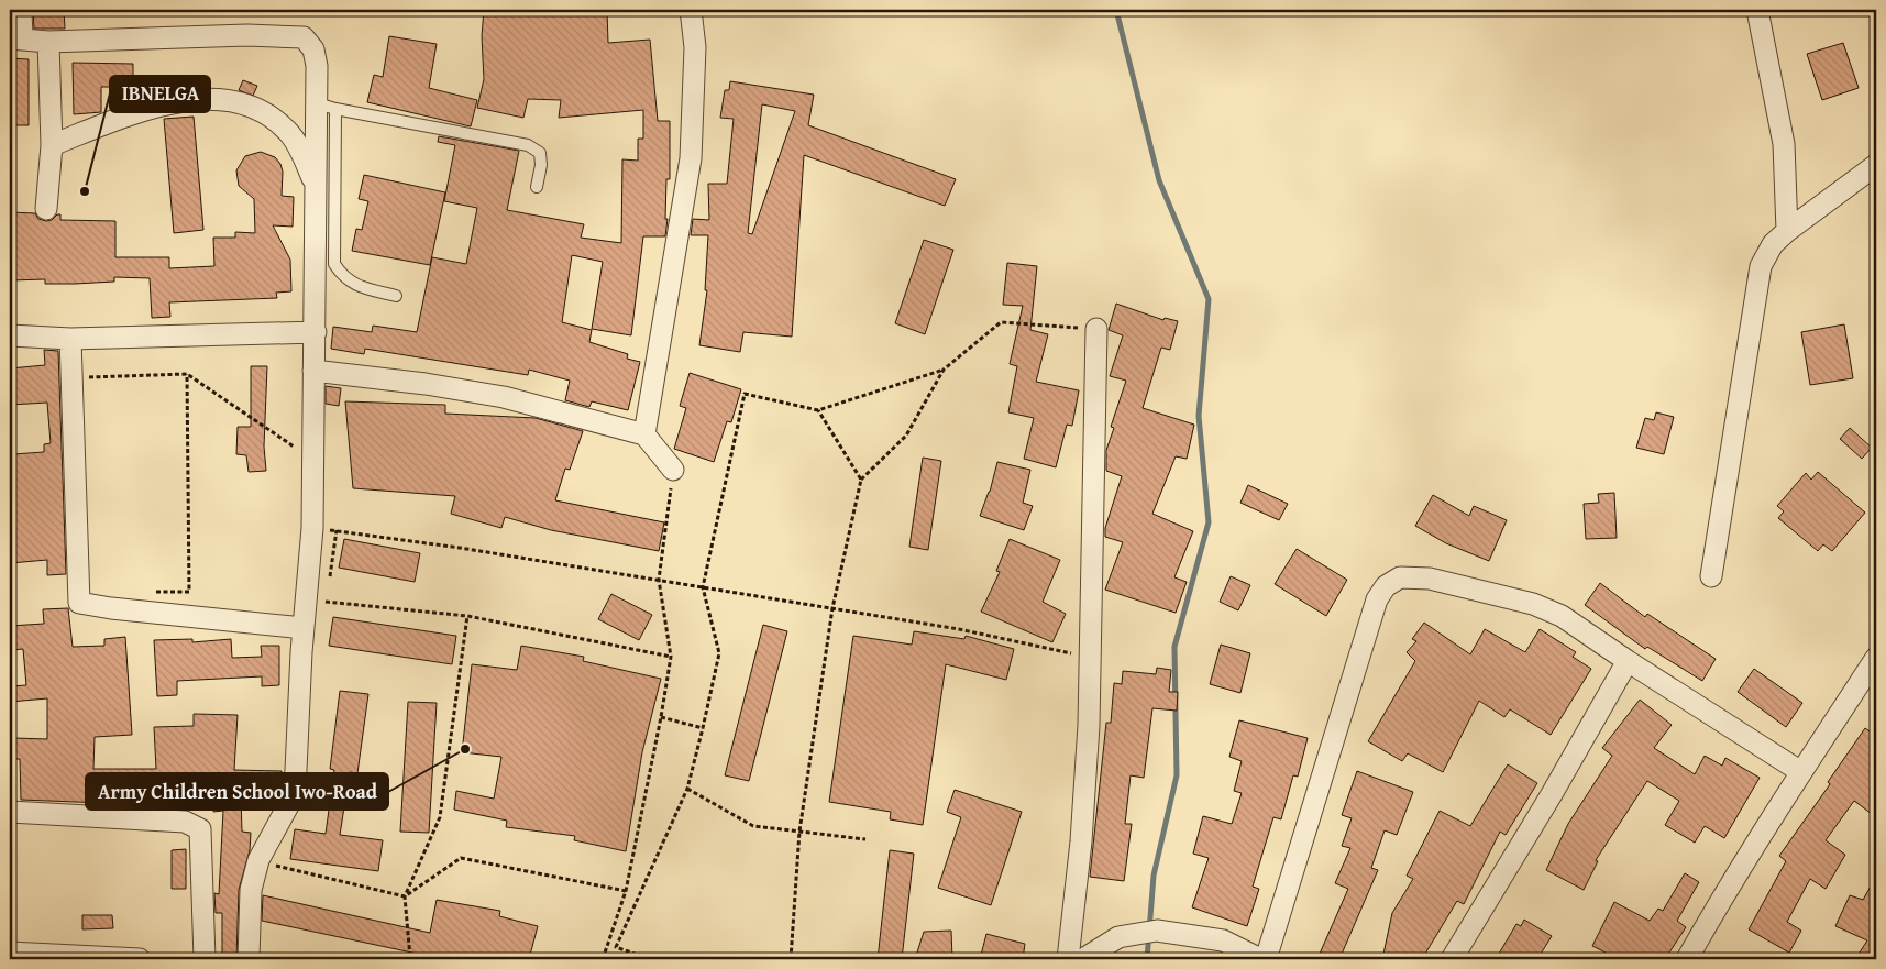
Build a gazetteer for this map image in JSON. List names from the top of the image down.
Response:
{
  "places": ["IBNELGA", "Army Children School Iwo-Road"]
}
